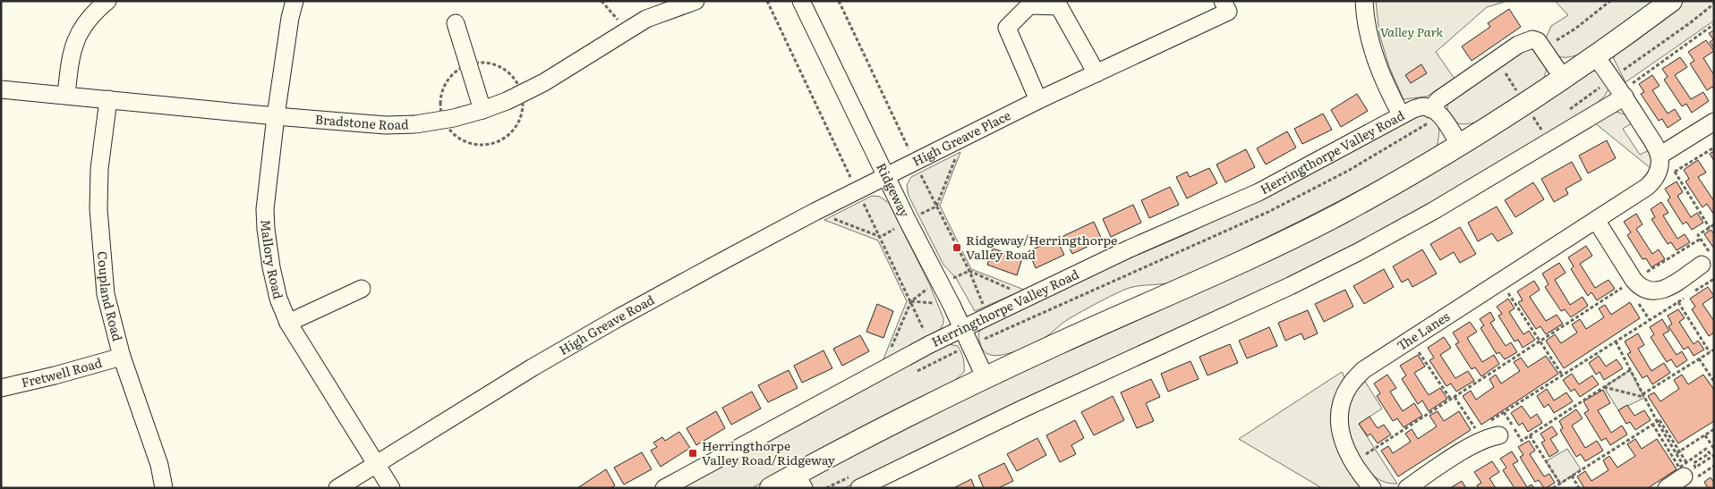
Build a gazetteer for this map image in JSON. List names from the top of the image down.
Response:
{
  "streets": {
    "street": [
      "Bradstone Road",
      "High Greave Place",
      "Herringthorpe Valley Road",
      "Ridgeway",
      "Mallory Road",
      "Coupland Road",
      "High Greave Road",
      "The Lanes",
      "Fretwell Road"
    ]
  },
  "crossings": [
    ["Bradstone Road", "Mallory Road"],
    ["Bradstone Road", "Coupland Road"],
    ["High Greave Place", "Ridgeway"],
    ["High Greave Place", "High Greave Road"],
    ["Herringthorpe Valley Road", "Ridgeway"],
    ["Ridgeway", "High Greave Road"],
    ["Mallory Road", "High Greave Road"],
    ["Coupland Road", "Fretwell Road"]
  ],
  "parks": ["Valley Park"],
  "places": {
    "transit": ["Ridgeway/Herringthorpe Valley Road", "Herringthorpe Valley Road/Ridgeway"]
  }
}
